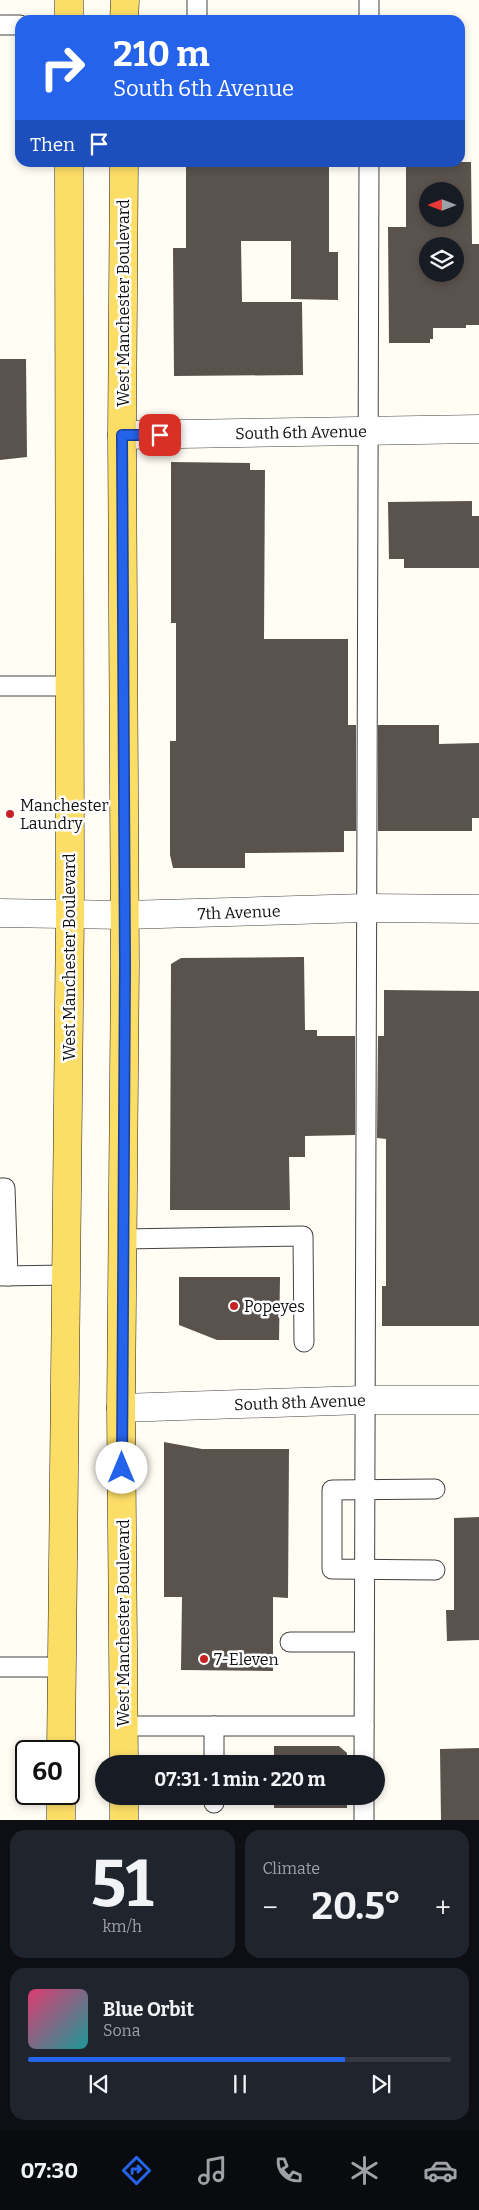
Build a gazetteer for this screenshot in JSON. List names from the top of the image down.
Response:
{
  "streets": {
    "main road": ["West Manchester Boulevard"],
    "street": ["South 6th Avenue", "7th Avenue", "South 8th Avenue"]
  },
  "crossings": [
    ["West Manchester Boulevard", "South 6th Avenue"],
    ["West Manchester Boulevard", "7th Avenue"],
    ["West Manchester Boulevard", "South 8th Avenue"]
  ],
  "places": ["Manchester Laundry", "Popeyes", "7-Eleven"],
  "north": "left",
  "page": {
    "turn": ["210 m", "South 6th Avenue"],
    "then": "Then",
    "limit": "60",
    "trip": "07:31 · 1 min · 220 m",
    "tile": [
      ["51", "km/h"],
      "Climate"
    ],
    "heat": ["−", "20.5°", "+"],
    "song": ["Blue Orbit", "Sona"],
    "tabs": "07:30"
  }
}
